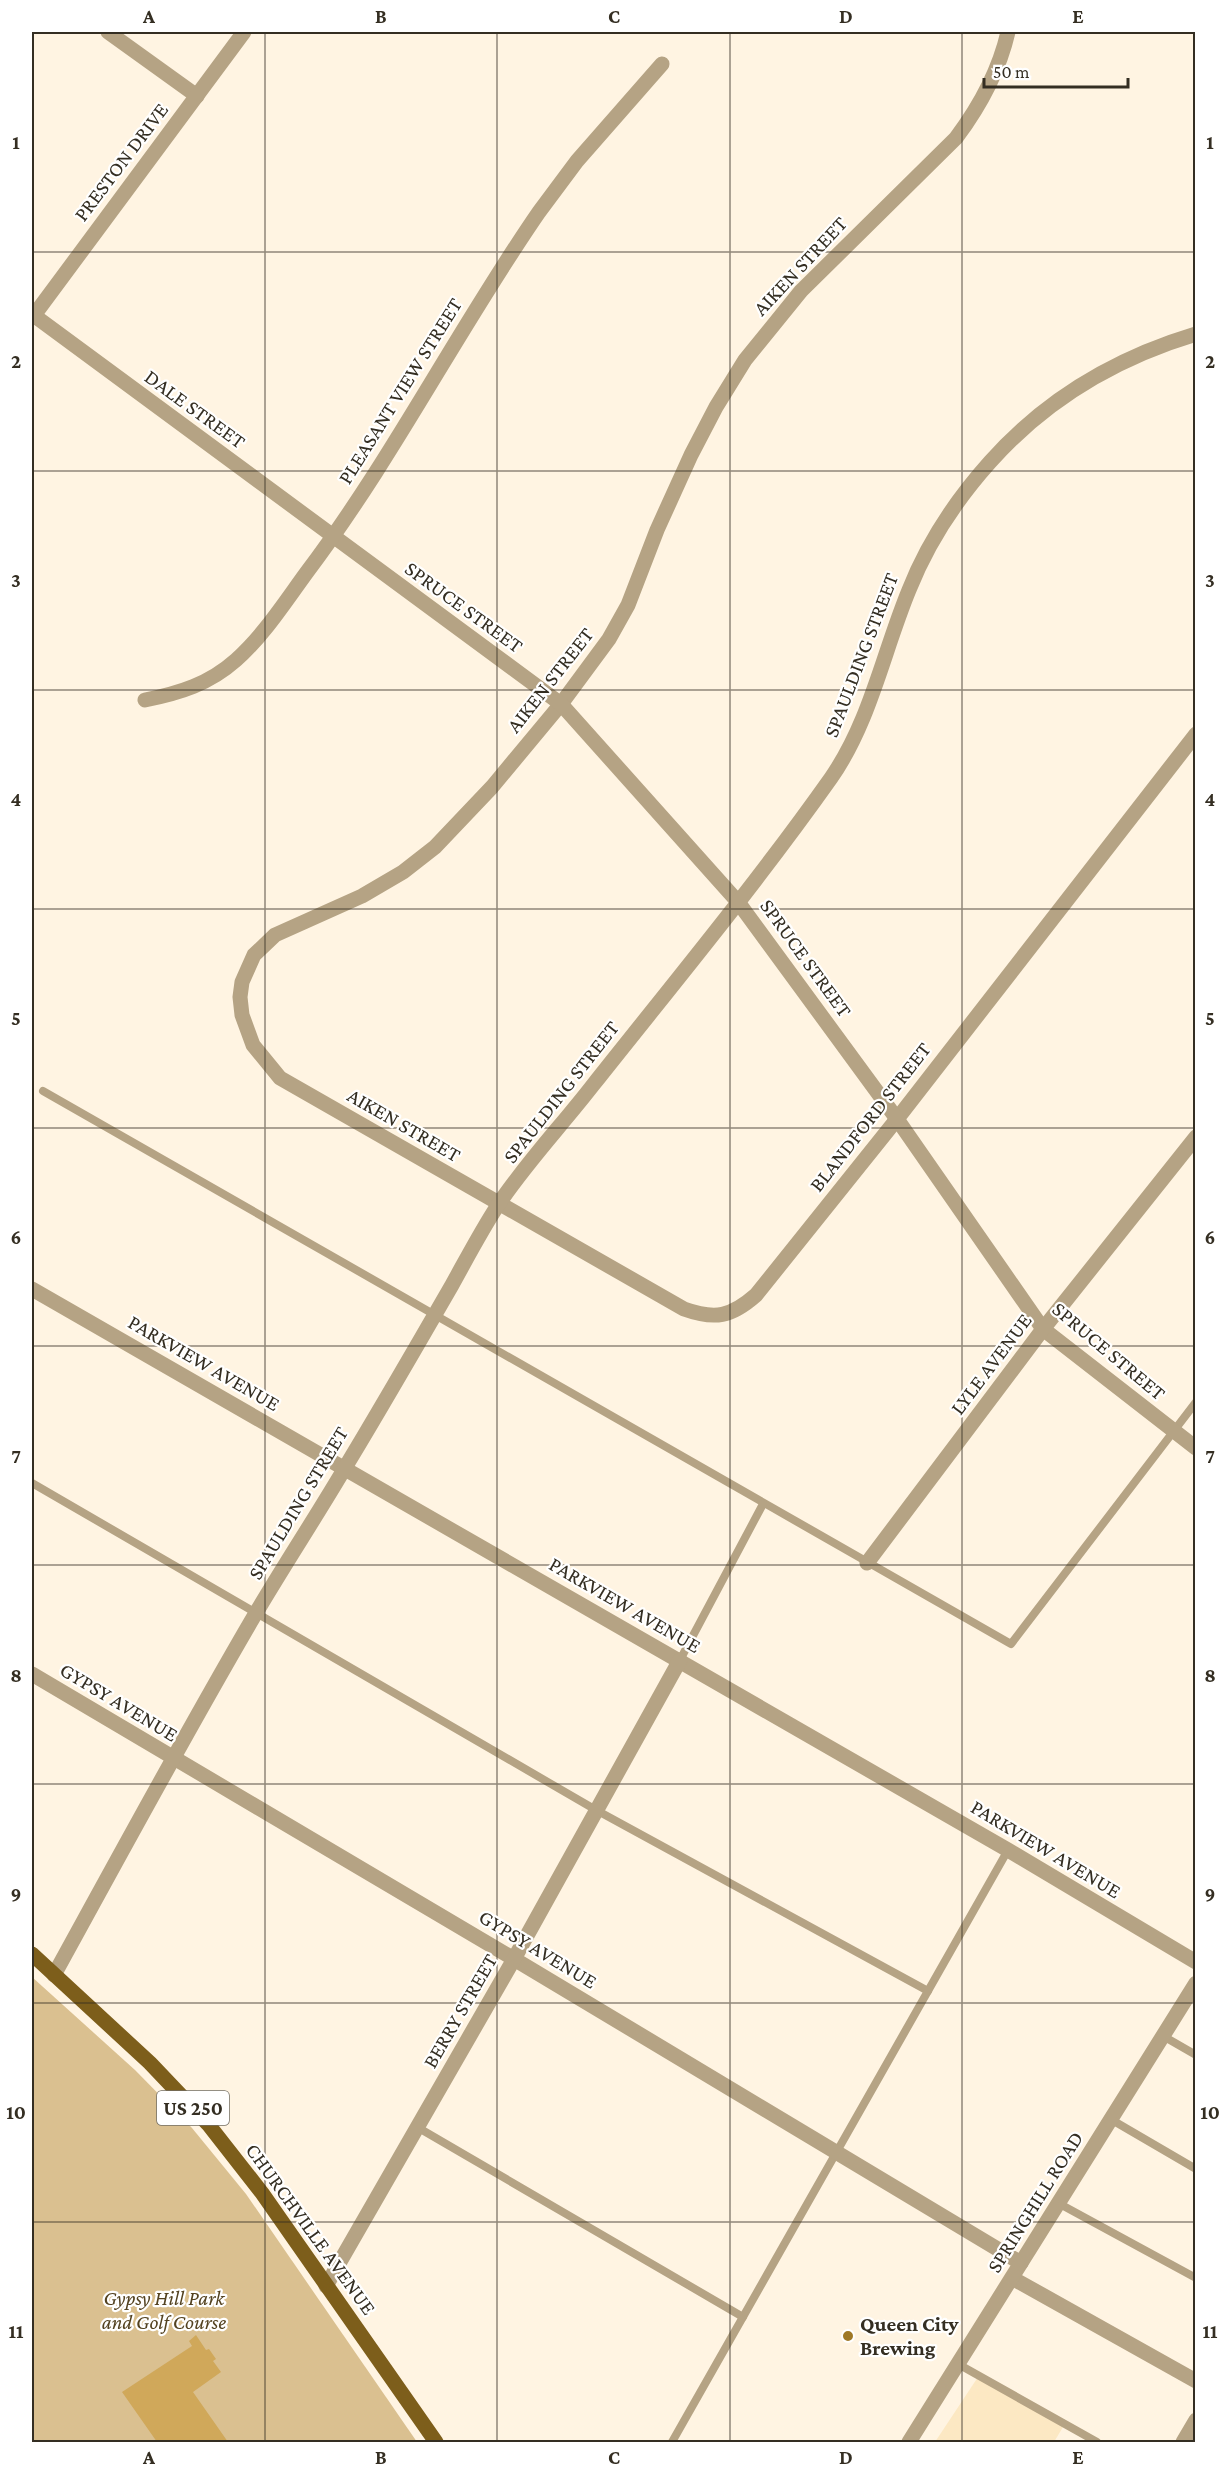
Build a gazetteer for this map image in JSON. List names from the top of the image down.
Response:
{
  "streets": {
    "main road": ["US 250", "CHURCHVILLE AVENUE"],
    "street": [
      "PRESTON DRIVE",
      "AIKEN STREET",
      "PLEASANT VIEW STREET",
      "DALE STREET",
      "SPRUCE STREET",
      "SPAULDING STREET",
      "BLANDFORD STREET",
      "PARKVIEW AVENUE",
      "LYLE AVENUE",
      "GYPSY AVENUE",
      "BERRY STREET",
      "SPRINGHILL ROAD"
    ]
  },
  "crossings": [
    ["PRESTON DRIVE", "DALE STREET"],
    ["AIKEN STREET", "SPRUCE STREET"],
    ["AIKEN STREET", "SPAULDING STREET"],
    ["AIKEN STREET", "BLANDFORD STREET"],
    ["PLEASANT VIEW STREET", "DALE STREET"],
    ["PLEASANT VIEW STREET", "SPRUCE STREET"],
    ["DALE STREET", "SPRUCE STREET"],
    ["SPRUCE STREET", "SPAULDING STREET"],
    ["SPRUCE STREET", "BLANDFORD STREET"],
    ["SPRUCE STREET", "LYLE AVENUE"],
    ["SPAULDING STREET", "BLANDFORD STREET"],
    ["SPAULDING STREET", "PARKVIEW AVENUE"],
    ["SPAULDING STREET", "GYPSY AVENUE"],
    ["SPAULDING STREET", "CHURCHVILLE AVENUE"],
    ["PARKVIEW AVENUE", "BERRY STREET"],
    ["GYPSY AVENUE", "BERRY STREET"],
    ["GYPSY AVENUE", "SPRINGHILL ROAD"],
    ["BERRY STREET", "CHURCHVILLE AVENUE"]
  ],
  "parks": ["Gypsy Hill Park and Golf Course"],
  "places": ["Queen City Brewing"],
  "scale_bar": "50 m",
  "grid": {
    "columns": [
      "A",
      "B",
      "C",
      "D",
      "E"
    ],
    "rows": [
      "1",
      "2",
      "3",
      "4",
      "5",
      "6",
      "7",
      "8",
      "9",
      "10",
      "11"
    ]
  }
}
